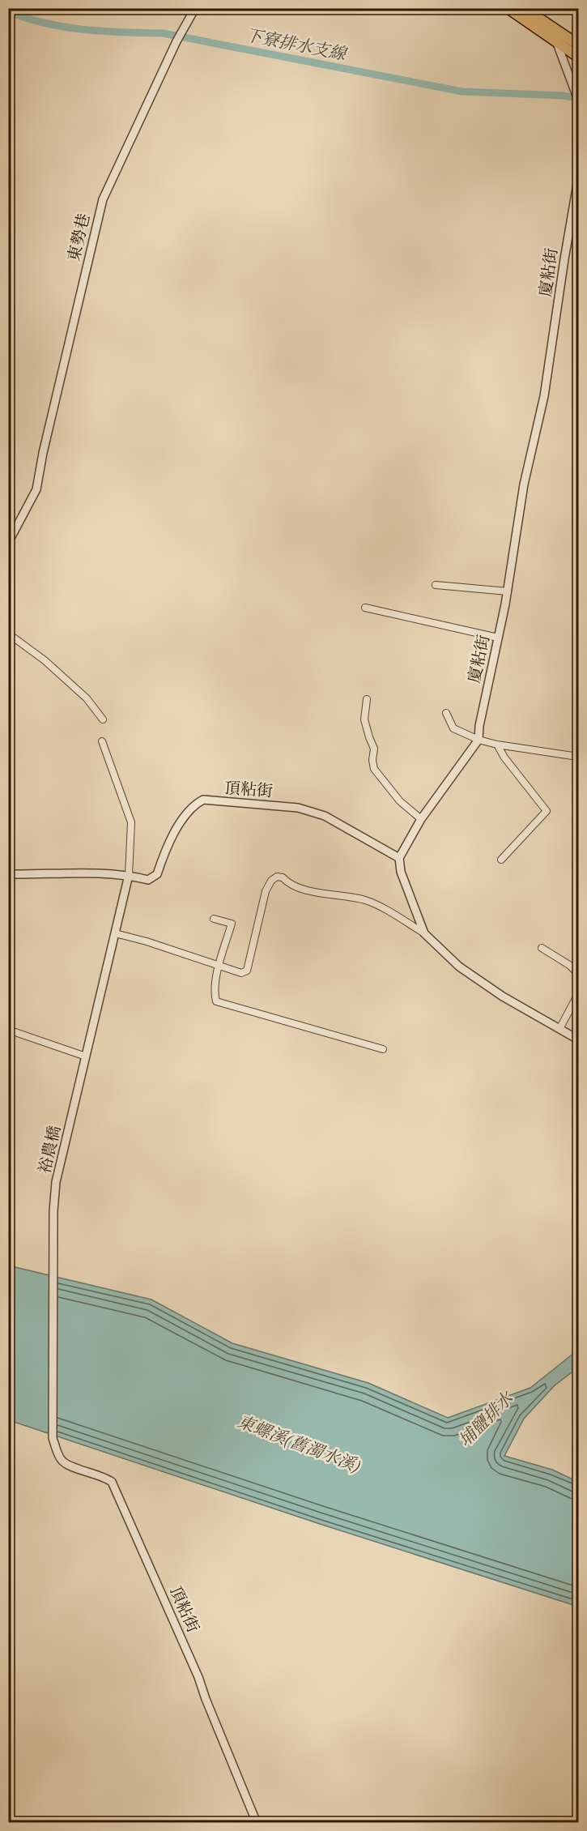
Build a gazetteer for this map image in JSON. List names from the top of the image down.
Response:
{
  "streets": {
    "street": [
      "東勢巷",
      "廈粘街",
      "頂粘街",
      "裕農橋"
    ]
  },
  "crossings": [
    ["廈粘街", "頂粘街"],
    ["頂粘街", "裕農橋"]
  ],
  "water": ["下寮排水支線", "埔鹽排水", "東螺溪(舊濁水溪)"]
}
